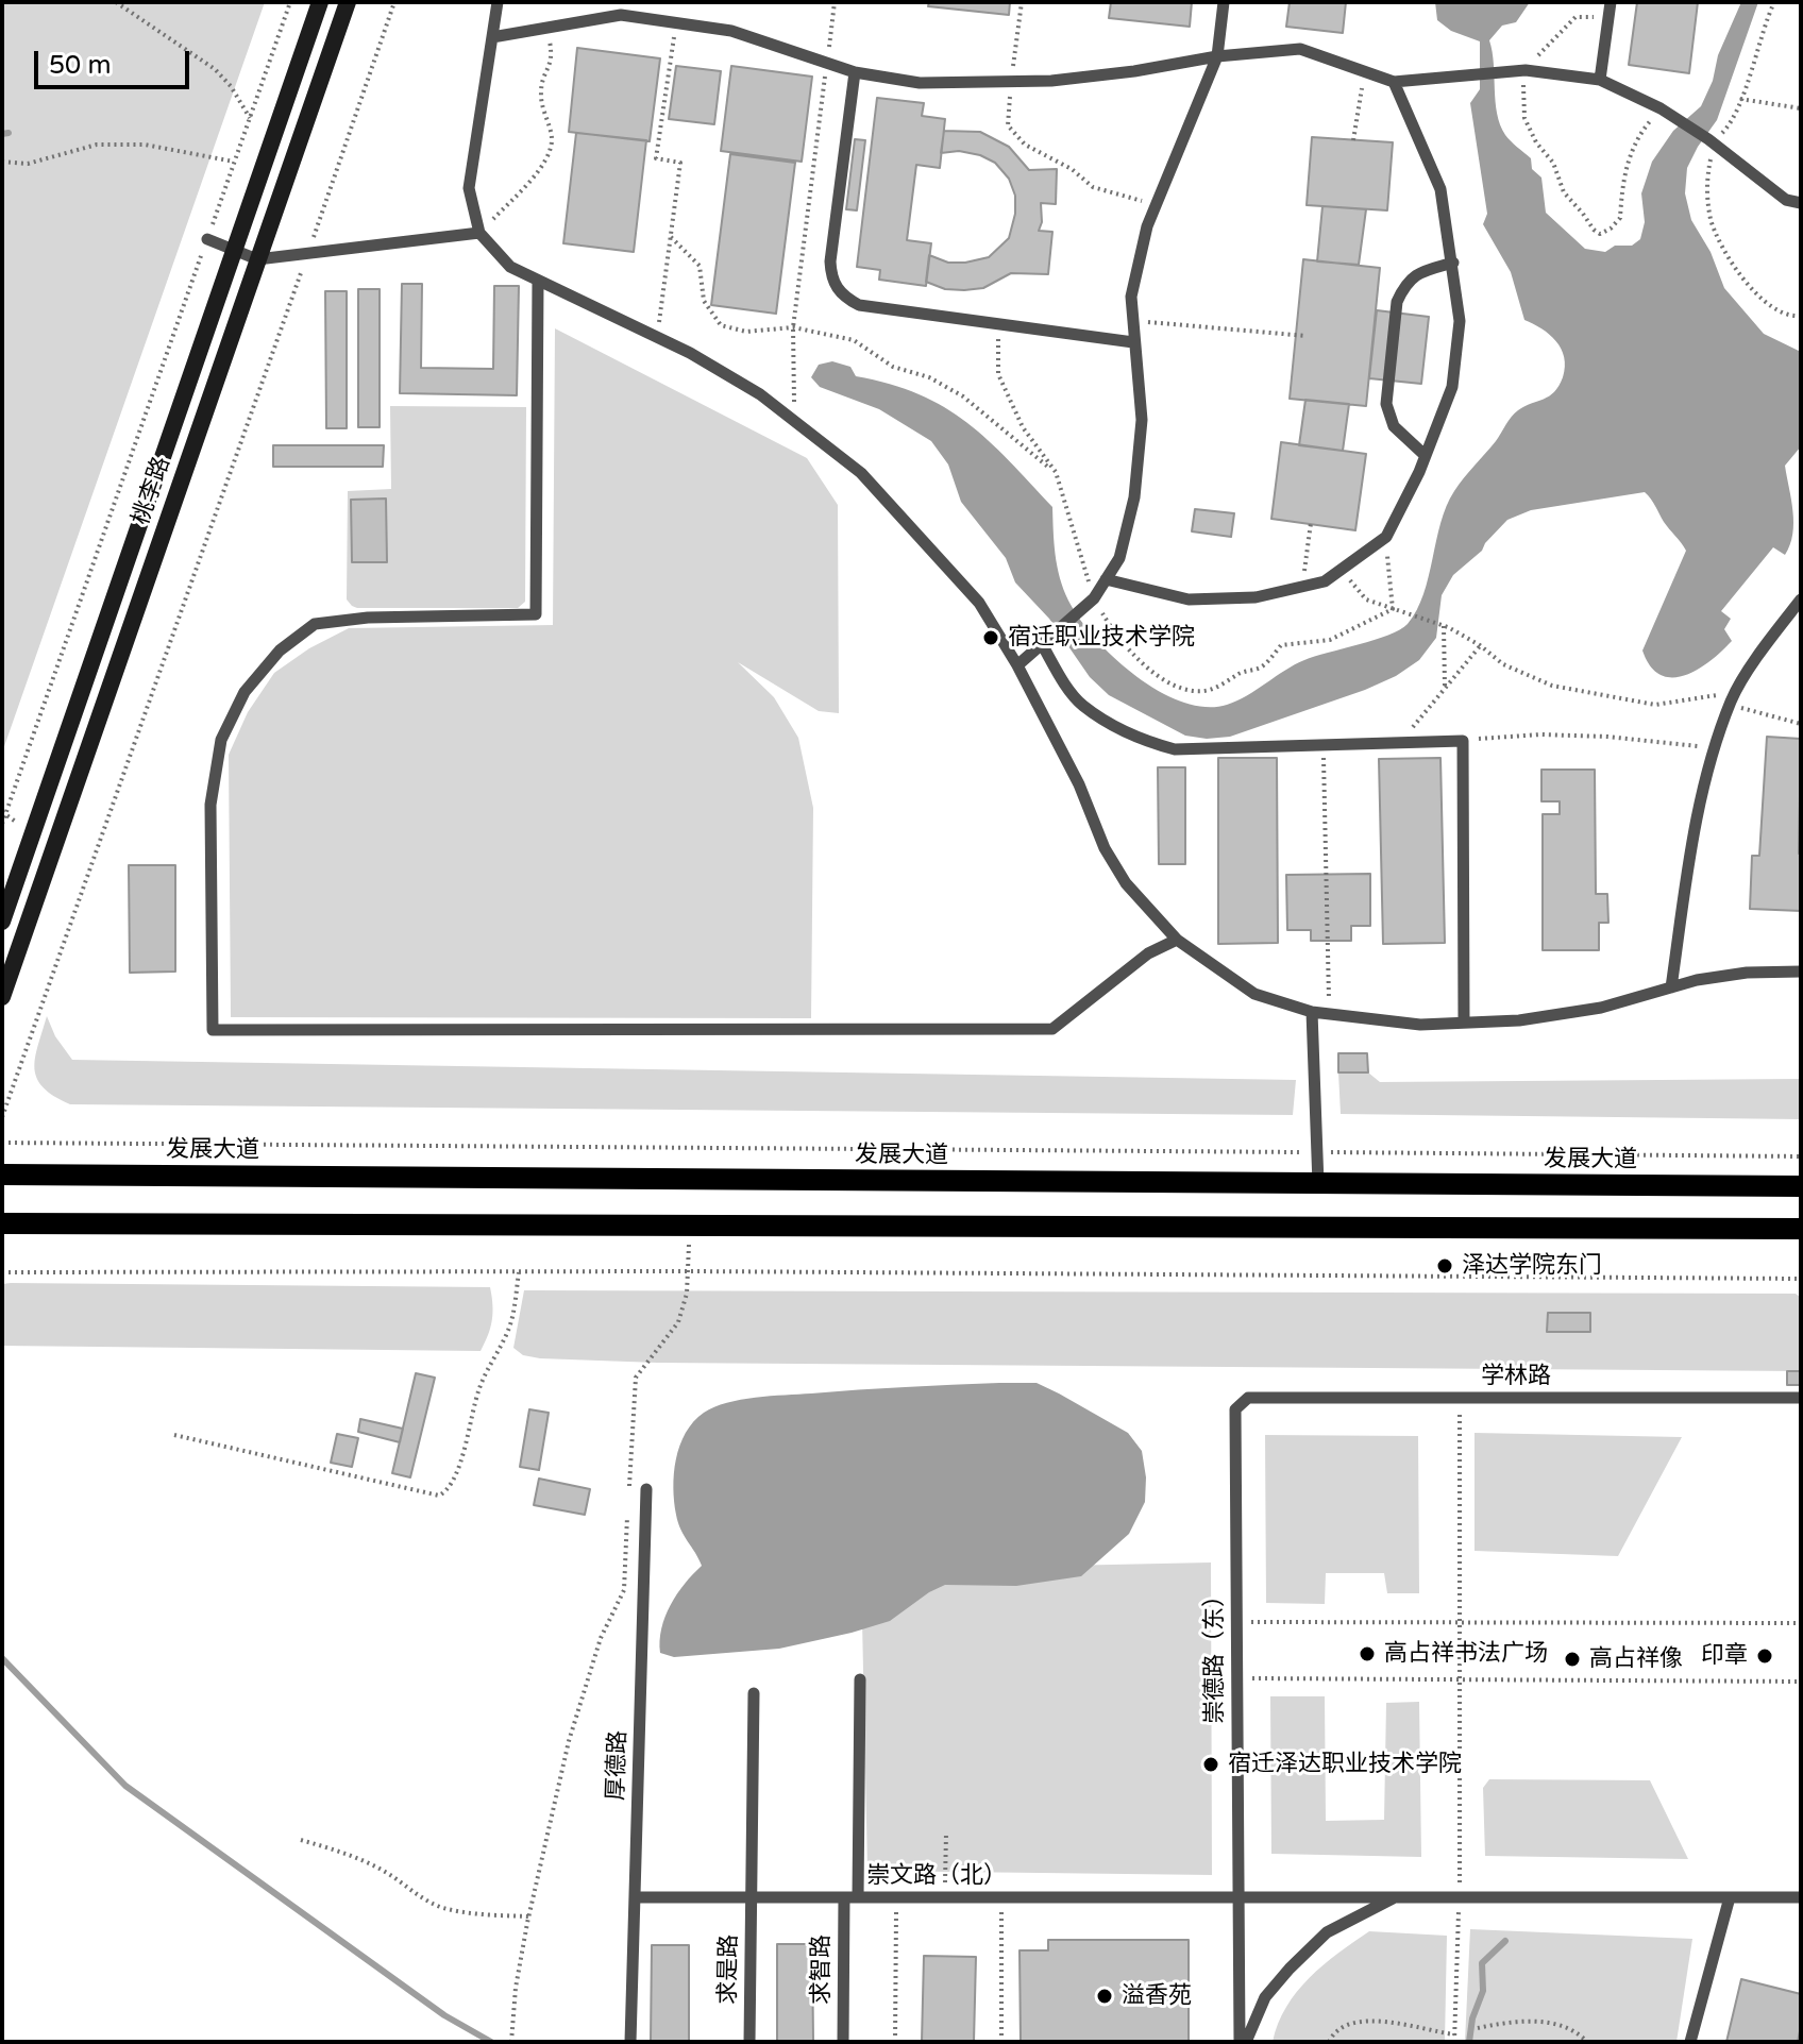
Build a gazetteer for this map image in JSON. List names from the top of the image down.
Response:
{
  "streets": {
    "main road": ["桃李路", "发展大道"],
    "lane": [
      "学林路",
      "崇德路（东）",
      "厚德路",
      "崇文路（北）",
      "求是路",
      "求智路"
    ]
  },
  "crossings": [
    ["学林路", "崇德路（东）"],
    ["崇德路（东）", "崇文路（北）"],
    ["厚德路", "崇文路（北）"],
    ["崇文路（北）", "求是路"],
    ["崇文路（北）", "求智路"]
  ],
  "places": [
    "宿迁职业技术学院",
    "泽达学院东门",
    "高占祥书法广场",
    "印章",
    "高占祥像",
    "宿迁泽达职业技术学院",
    "溢香苑"
  ],
  "scale_bar": "50 m"
}
